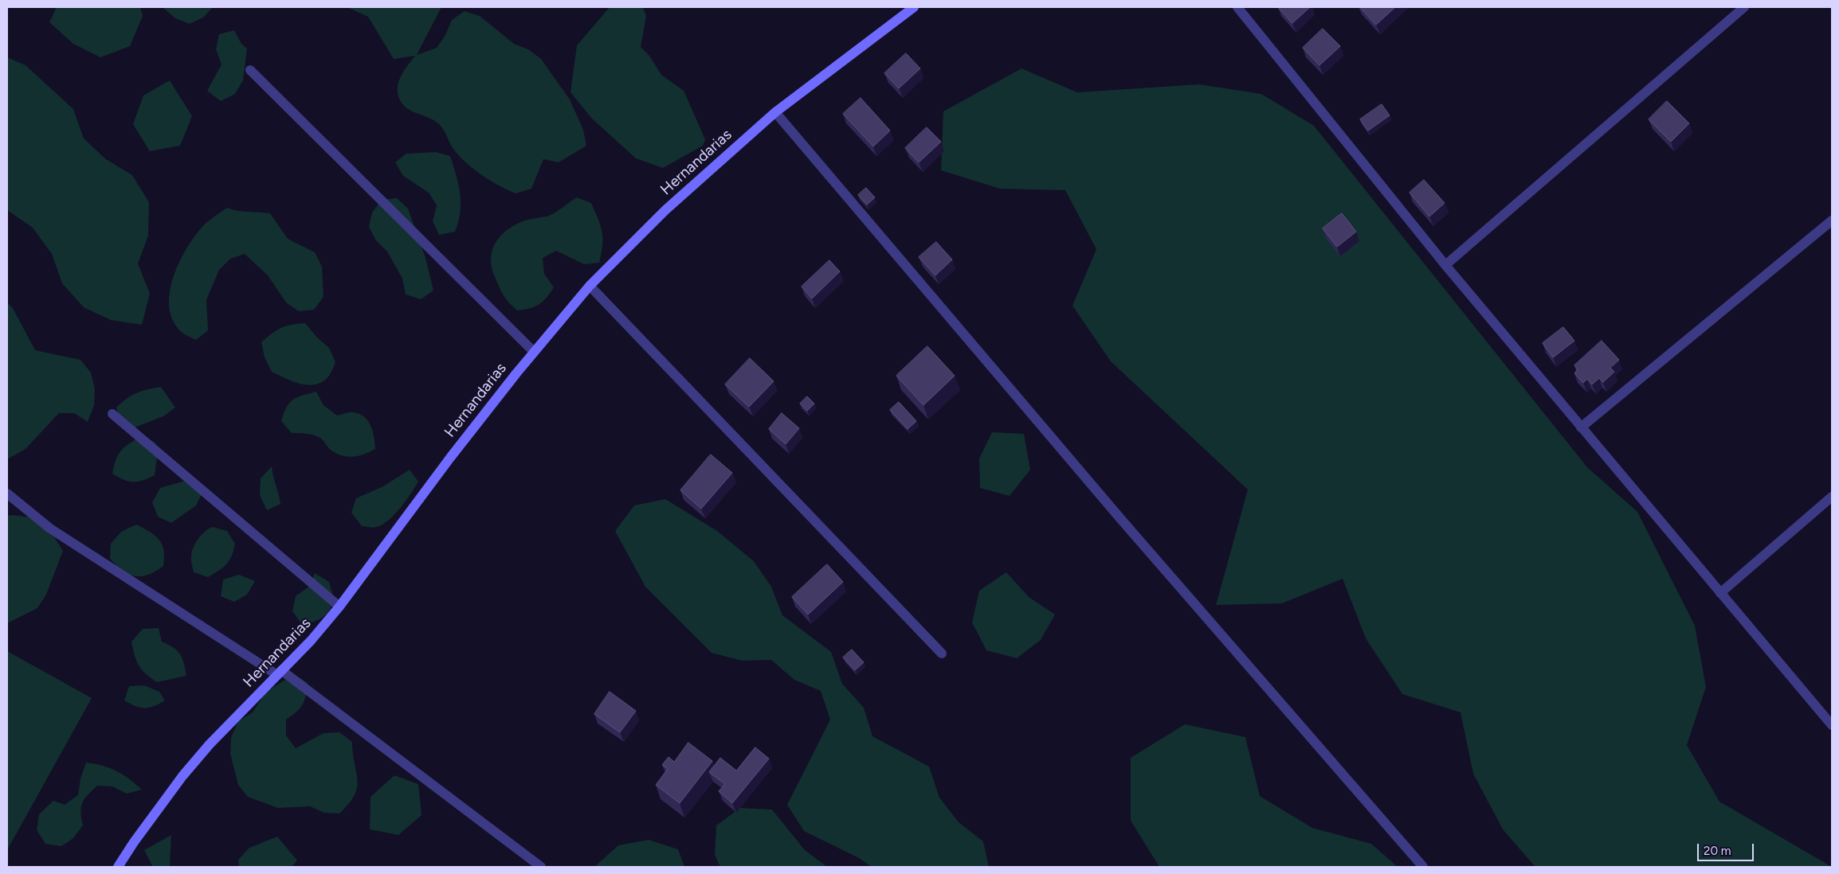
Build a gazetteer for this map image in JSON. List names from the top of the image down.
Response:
{
  "streets": {
    "street": ["Hernandarias"]
  },
  "scale_bar": "20 m"
}
